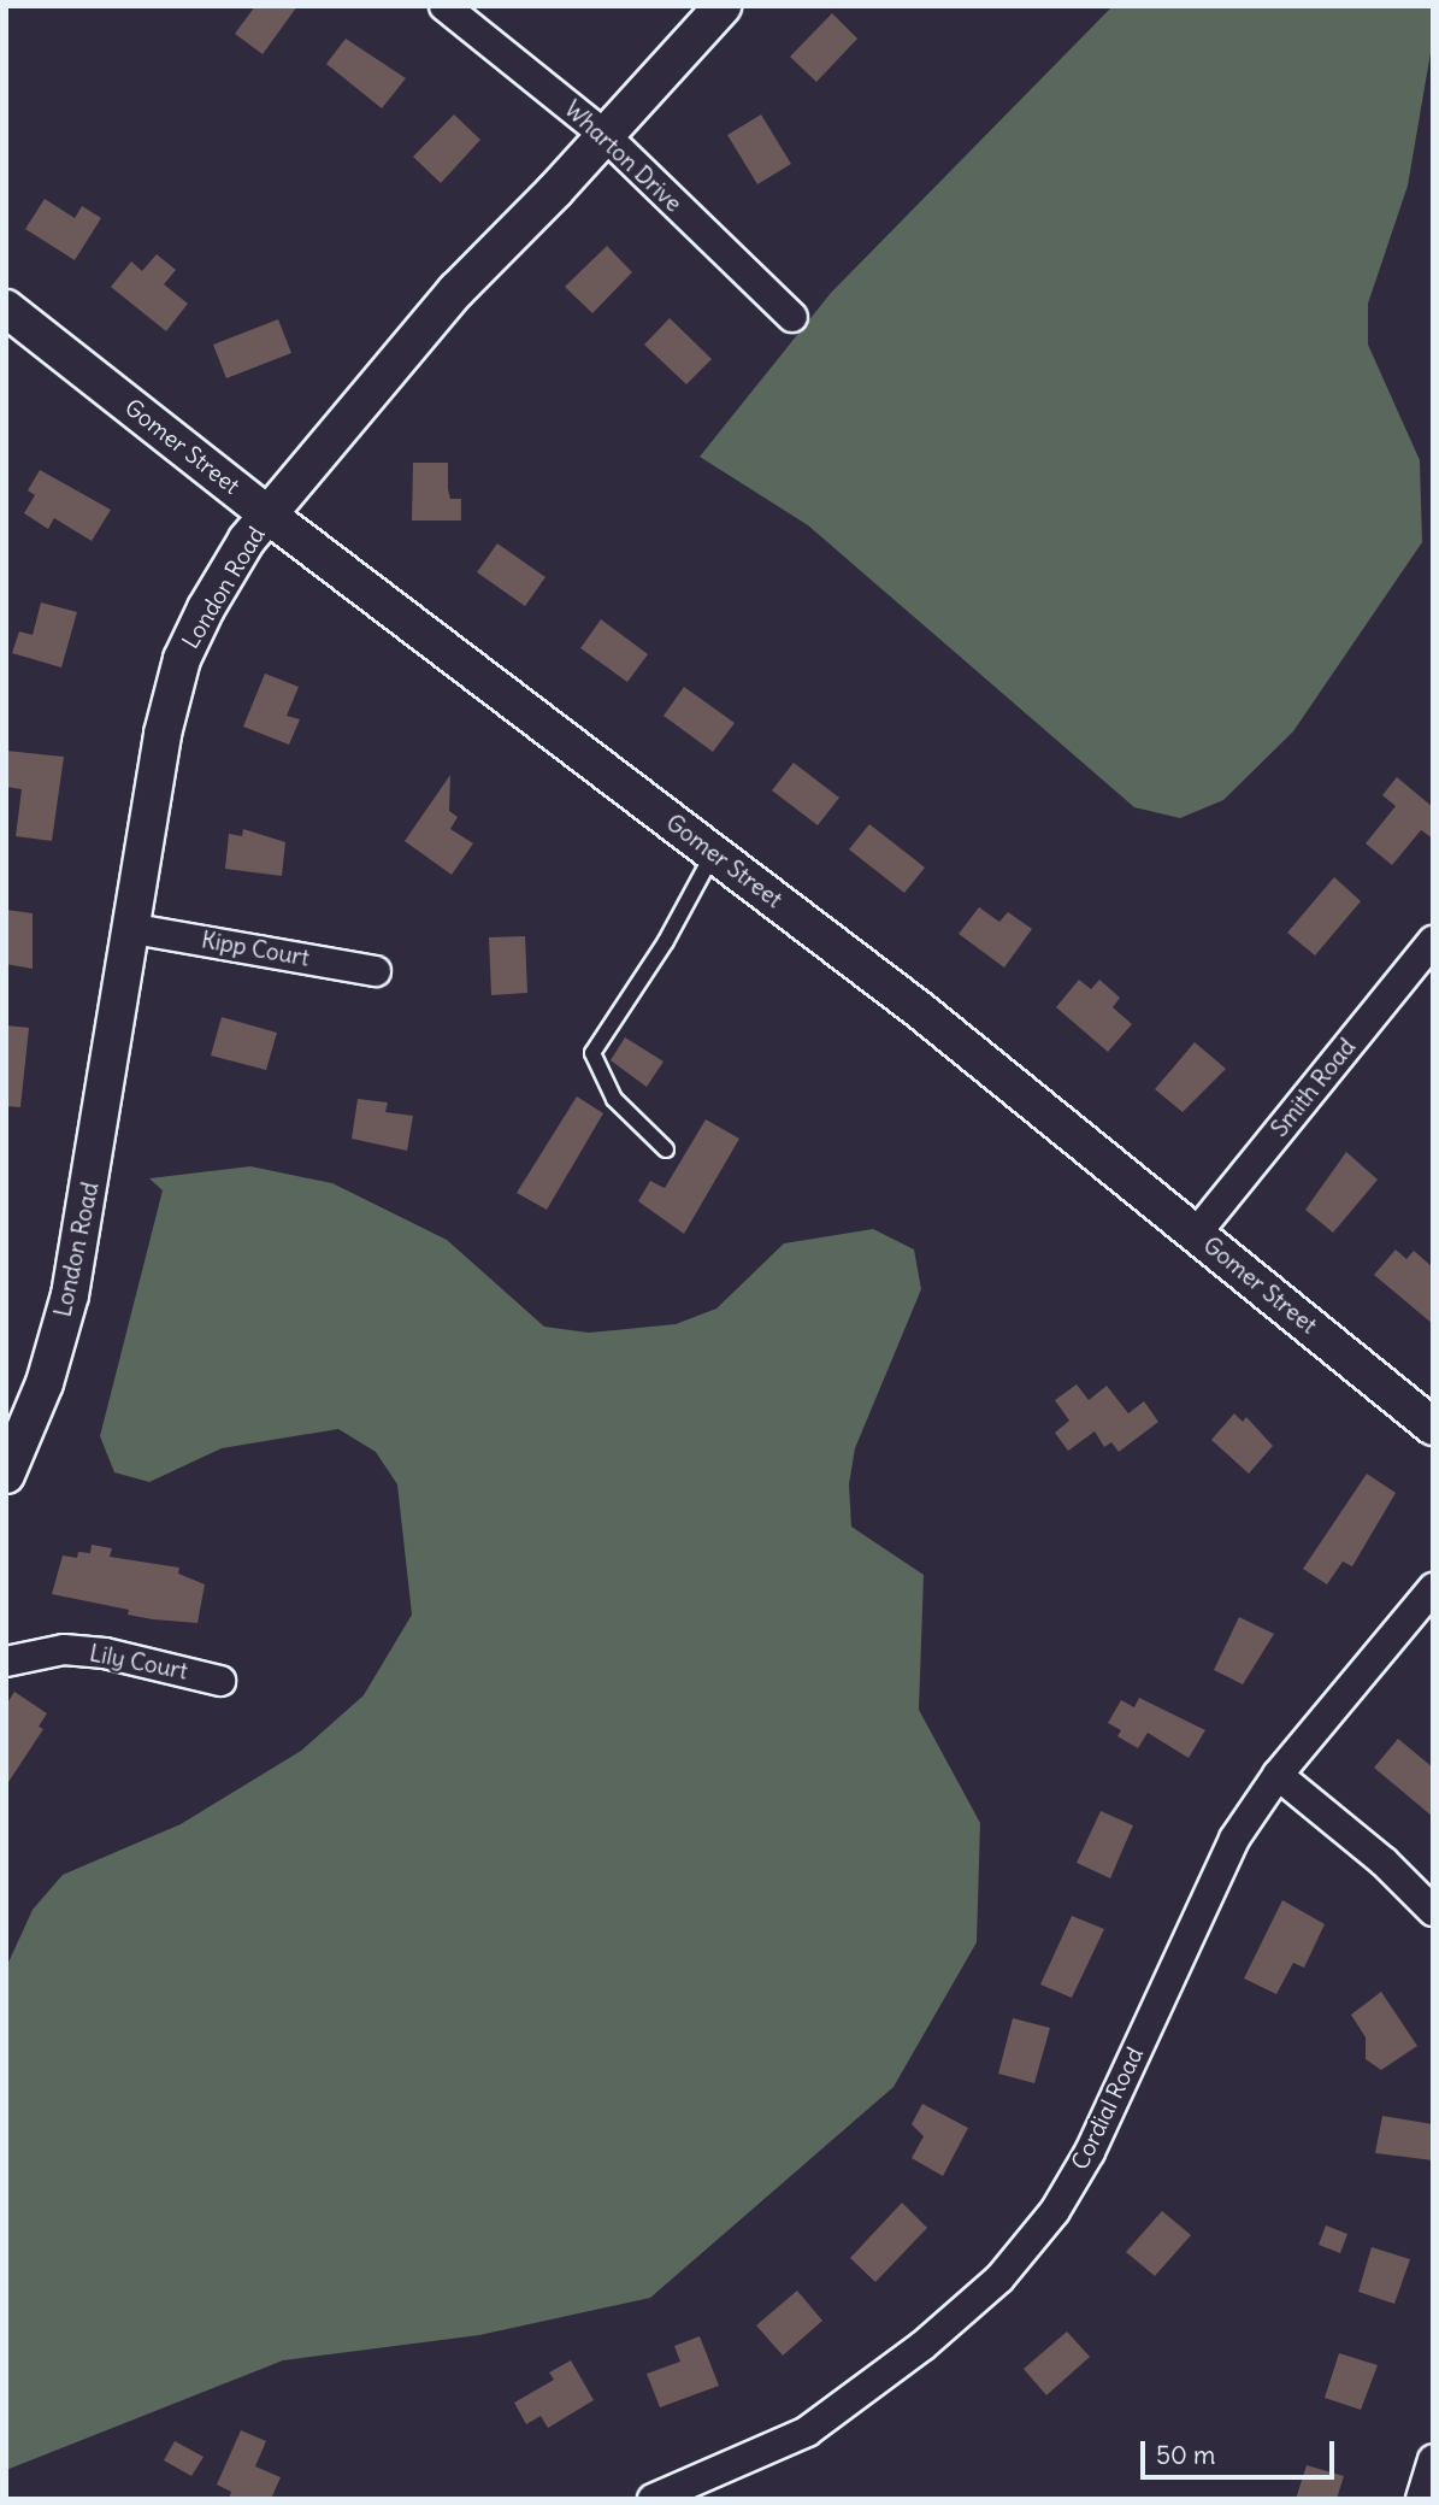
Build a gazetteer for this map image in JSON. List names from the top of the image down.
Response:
{
  "streets": {
    "street": [
      "Wharton Drive",
      "Gomer Street",
      "London Road",
      "Kipp Court",
      "Smith Road",
      "Lily Court",
      "Cordial Road"
    ]
  },
  "crossings": [
    ["Wharton Drive", "London Road"],
    ["Gomer Street", "London Road"],
    ["Gomer Street", "Smith Road"],
    ["London Road", "Kipp Court"]
  ],
  "scale_bar": "50 m"
}
